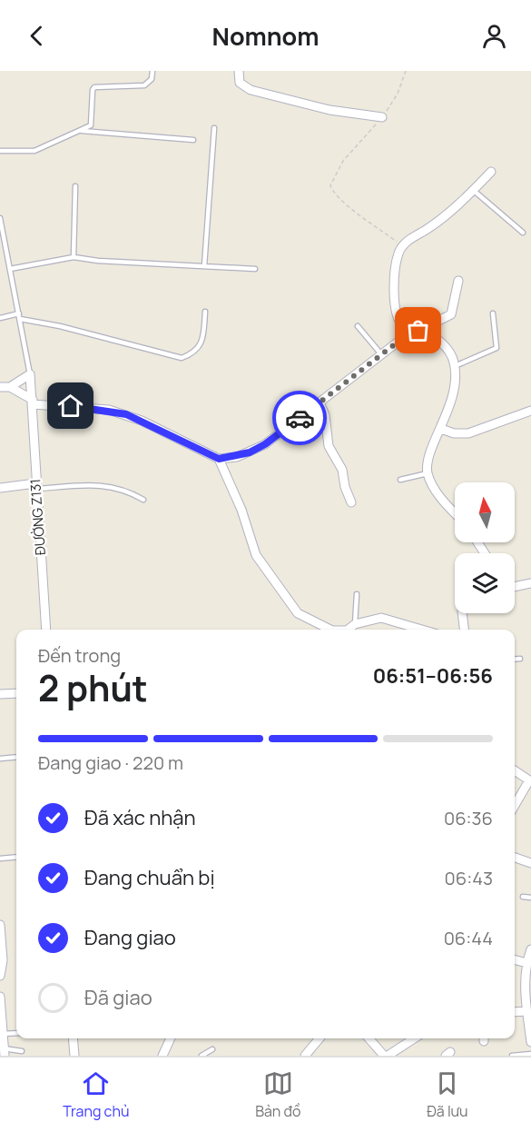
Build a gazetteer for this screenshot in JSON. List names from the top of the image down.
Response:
{
  "streets": {
    "street": ["ĐƯỜNG Z131"]
  },
  "north": "top",
  "page": {
    "header": "Nomnom",
    "heading": ["2 phút", "Đến trong", "06:51–06:56"],
    "bar": "Đang giao · 220 m",
    "list": [
      ["Đã xác nhận", "06:36"],
      ["Đang chuẩn bị", "06:43"],
      ["Đang giao", "06:44"],
      "Đã giao"
    ],
    "tabs": ["Trang chủ", "Bản đồ", "Đã lưu"]
  }
}
